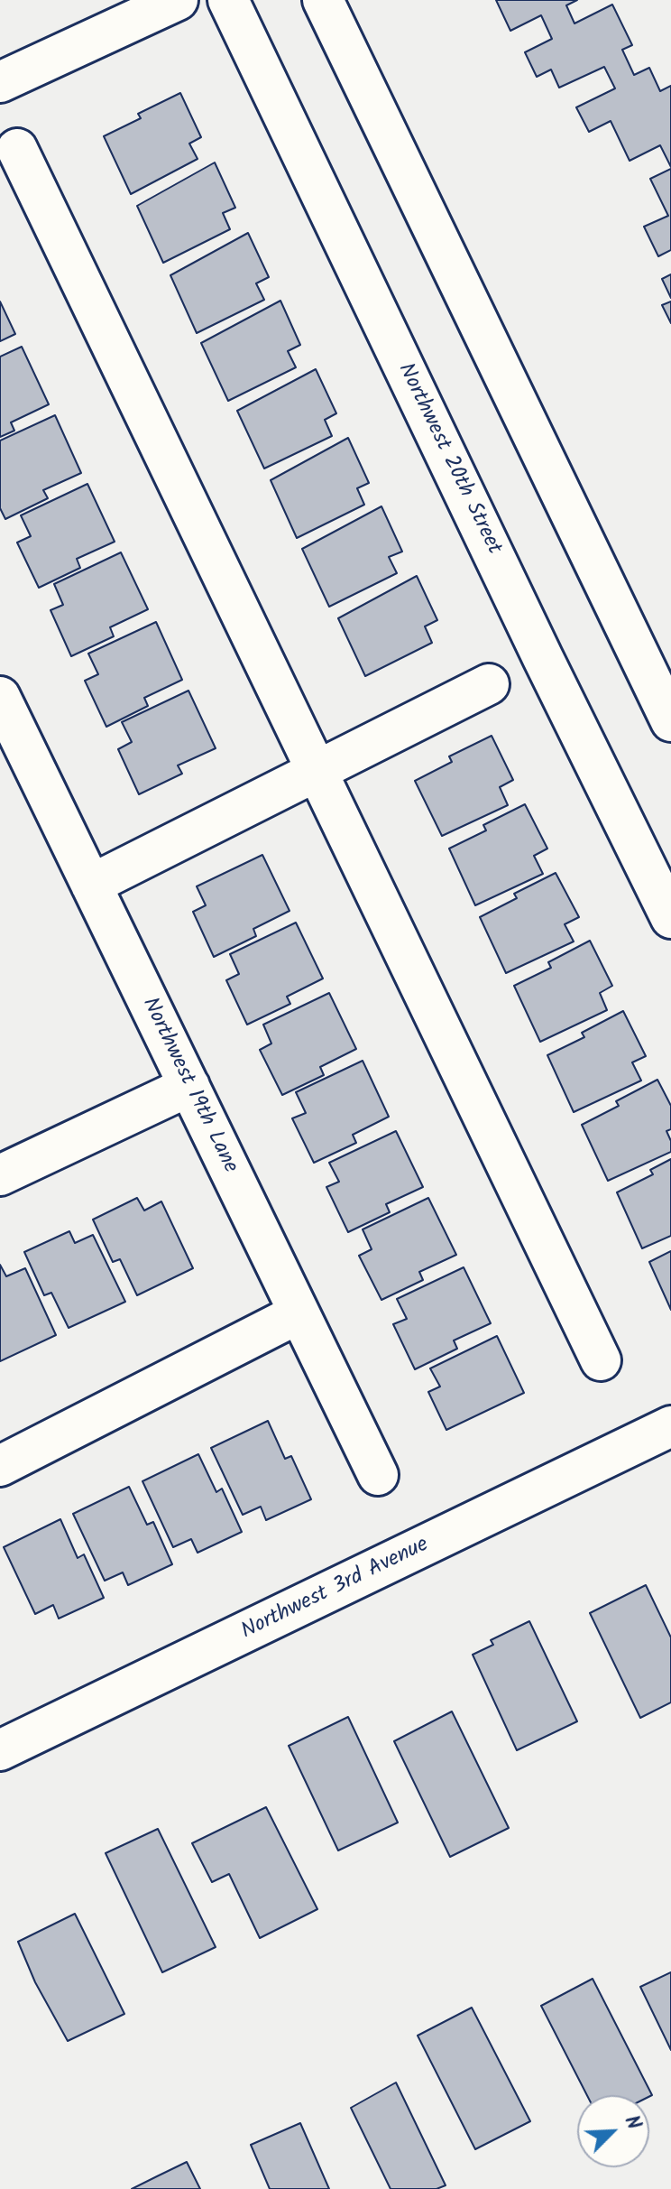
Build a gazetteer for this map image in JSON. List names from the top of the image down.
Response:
{
  "streets": {
    "street": ["Northwest 20th Street", "Northwest 19th Lane", "Northwest 3rd Avenue"]
  },
  "north": "top right"
}
